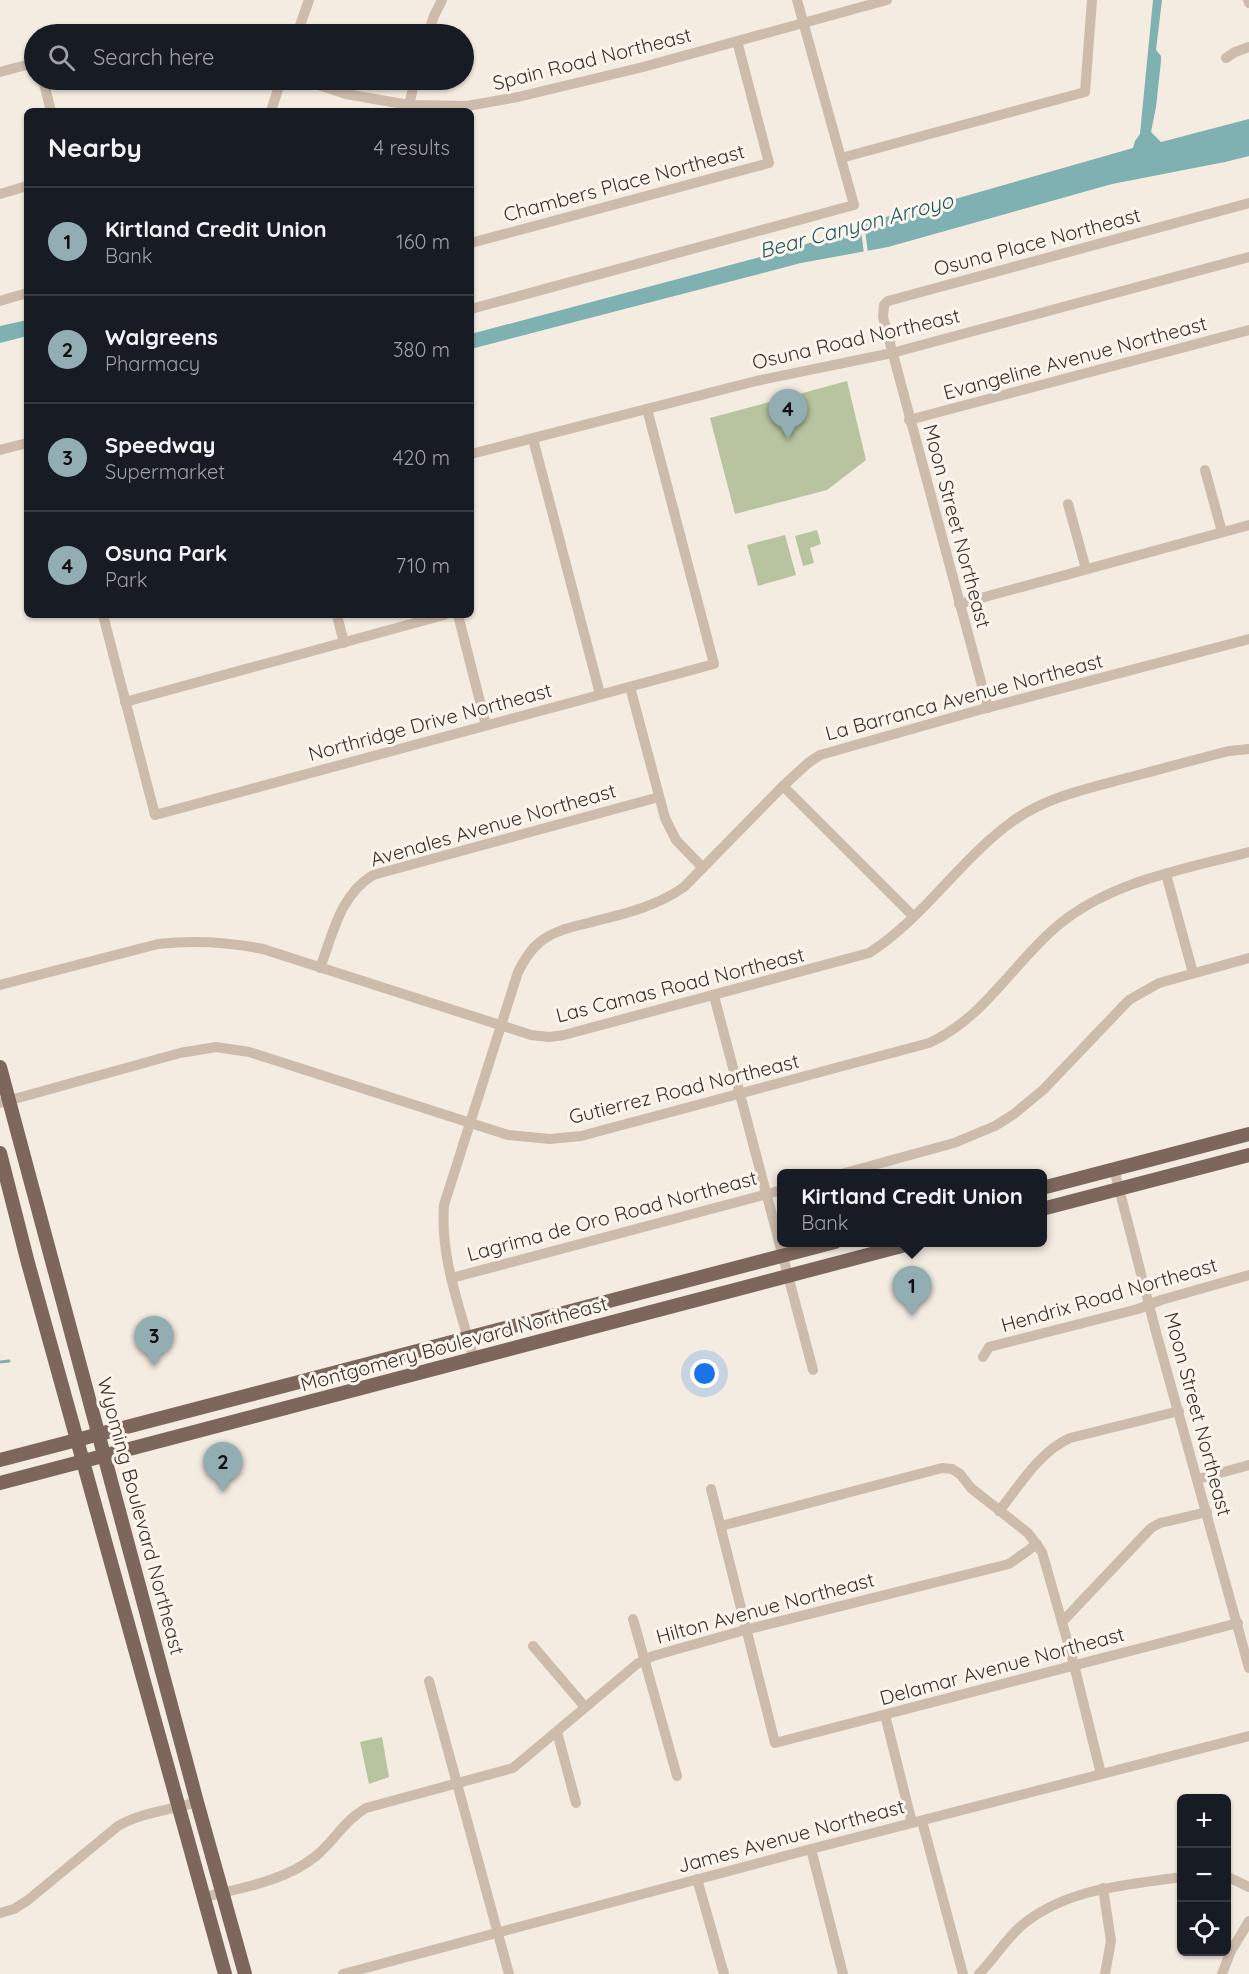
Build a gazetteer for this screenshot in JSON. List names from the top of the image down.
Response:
{
  "streets": {
    "main road": ["Montgomery Boulevard Northeast", "Wyoming Boulevard Northeast"],
    "street": [
      "Spain Road Northeast",
      "Chambers Place Northeast",
      "Osuna Place Northeast",
      "Osuna Road Northeast",
      "Evangeline Avenue Northeast",
      "Moon Street Northeast",
      "La Barranca Avenue Northeast",
      "Northridge Drive Northeast",
      "Avenales Avenue Northeast",
      "Las Camas Road Northeast",
      "Gutierrez Road Northeast",
      "Lagrima de Oro Road Northeast",
      "Hendrix Road Northeast",
      "Hilton Avenue Northeast",
      "Delamar Avenue Northeast",
      "James Avenue Northeast"
    ]
  },
  "crossings": [
    ["Spain Road Northeast", "Chambers Place Northeast"],
    ["Osuna Place Northeast", "Osuna Road Northeast"],
    ["Osuna Place Northeast", "Moon Street Northeast"],
    ["Osuna Road Northeast", "Moon Street Northeast"],
    ["Osuna Road Northeast", "Northridge Drive Northeast"],
    ["Evangeline Avenue Northeast", "Moon Street Northeast"],
    ["Moon Street Northeast", "La Barranca Avenue Northeast"],
    ["Moon Street Northeast", "Hendrix Road Northeast"],
    ["Moon Street Northeast", "Delamar Avenue Northeast"],
    ["La Barranca Avenue Northeast", "Las Camas Road Northeast"],
    ["La Barranca Avenue Northeast", "Gutierrez Road Northeast"],
    ["La Barranca Avenue Northeast", "Lagrima de Oro Road Northeast"],
    ["La Barranca Avenue Northeast", "Montgomery Boulevard Northeast"],
    ["Avenales Avenue Northeast", "Las Camas Road Northeast"],
    ["Gutierrez Road Northeast", "Wyoming Boulevard Northeast"],
    ["Montgomery Boulevard Northeast", "Wyoming Boulevard Northeast"],
    ["Wyoming Boulevard Northeast", "Hilton Avenue Northeast"],
    ["Hilton Avenue Northeast", "Delamar Avenue Northeast"]
  ],
  "water": ["Bear Canyon Arroyo"],
  "page": {
    "search": "Search here",
    "heading": ["Nearby", "4 results"],
    "list": [
      {
        "mark": "1",
        "name": "Kirtland Credit Union",
        "note": "Bank",
        "value": "160 m"
      },
      {
        "mark": "2",
        "name": "Walgreens",
        "note": "Pharmacy",
        "value": "380 m"
      },
      {
        "mark": "3",
        "name": "Speedway",
        "note": "Supermarket",
        "value": "420 m"
      },
      {
        "mark": "4",
        "name": "Osuna Park",
        "note": "Park",
        "value": "710 m"
      }
    ],
    "pins": [
      "4",
      "1",
      "3",
      "2"
    ],
    "popup": ["Kirtland Credit Union", "Bank"],
    "map_buttons": ["+", "−"]
  }
}
